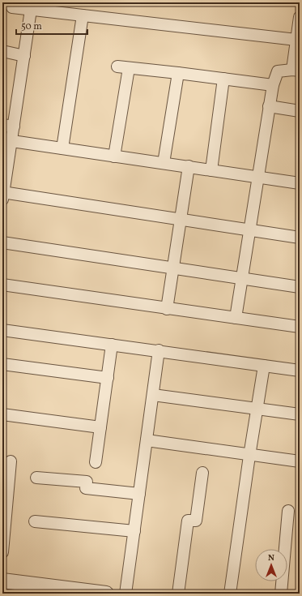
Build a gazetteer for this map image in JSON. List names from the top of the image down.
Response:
{
  "scale_bar": "50 m",
  "north": "top"
}
